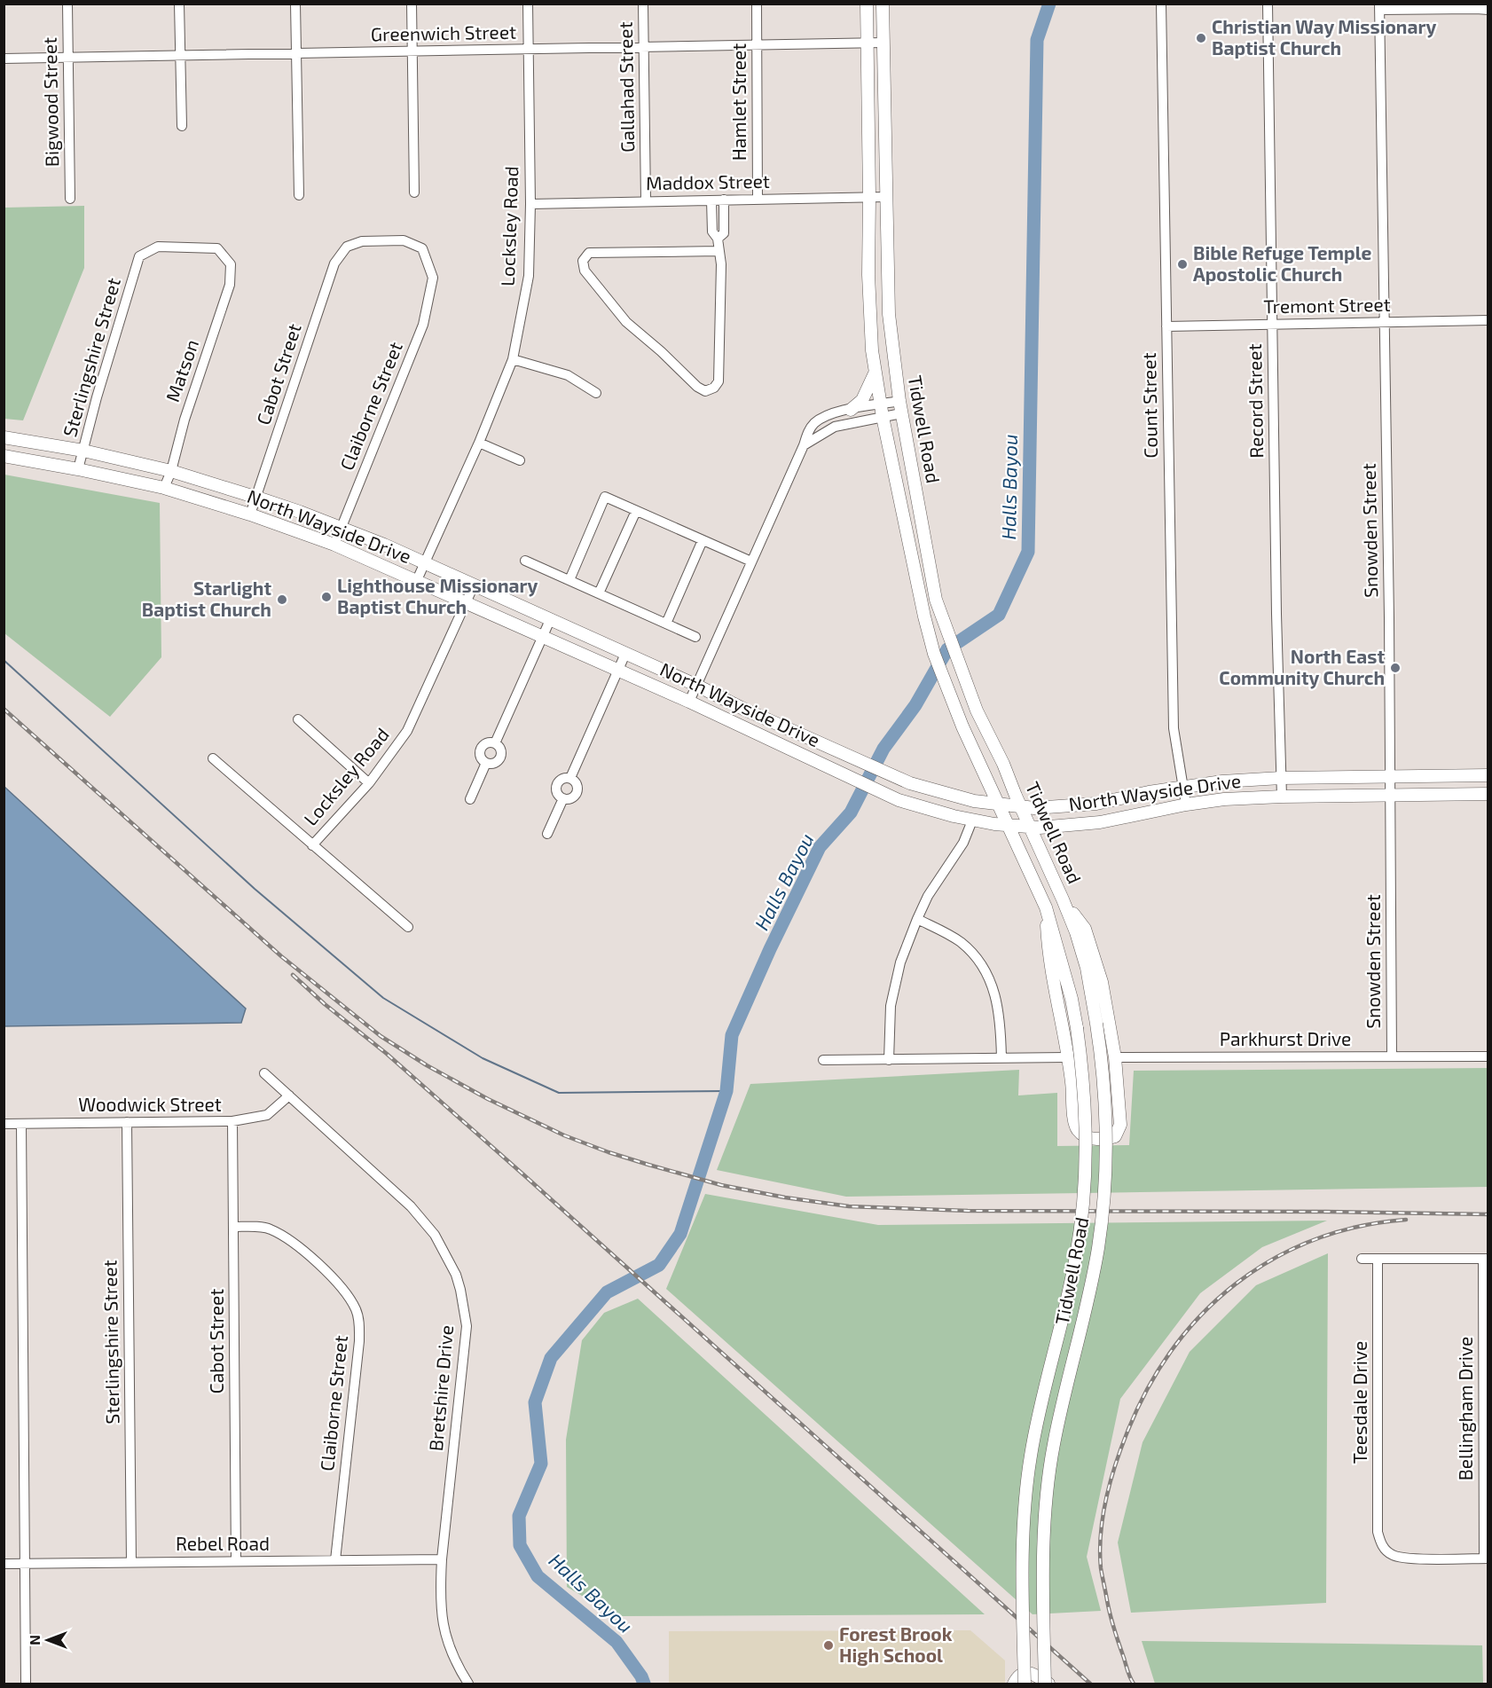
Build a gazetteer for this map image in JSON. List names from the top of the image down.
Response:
{
  "streets": {
    "main road": ["Tidwell Road", "North Wayside Drive"],
    "street": [
      "Greenwich Street",
      "Gallahad Street",
      "Bigwood Street",
      "Hamlet Street",
      "Maddox Street",
      "Locksley Road",
      "Tremont Street",
      "Sterlingshire Street",
      "Matson",
      "Cabot Street",
      "Record Street",
      "Count Street",
      "Claiborne Street",
      "Snowden Street",
      "Parkhurst Drive",
      "Woodwick Street",
      "Bretshire Drive",
      "Teesdale Drive",
      "Bellingham Drive",
      "Rebel Road"
    ]
  },
  "crossings": [
    ["Greenwich Street", "Gallahad Street"],
    ["Greenwich Street", "Bigwood Street"],
    ["Greenwich Street", "Hamlet Street"],
    ["Greenwich Street", "Locksley Road"],
    ["Greenwich Street", "Tidwell Road"],
    ["Gallahad Street", "Maddox Street"],
    ["Hamlet Street", "Maddox Street"],
    ["Maddox Street", "Locksley Road"],
    ["Maddox Street", "Tidwell Road"],
    ["Locksley Road", "North Wayside Drive"],
    ["Tremont Street", "Record Street"],
    ["Tremont Street", "Count Street"],
    ["Tremont Street", "Snowden Street"],
    ["Sterlingshire Street", "Matson"],
    ["Sterlingshire Street", "North Wayside Drive"],
    ["Sterlingshire Street", "Woodwick Street"],
    ["Sterlingshire Street", "Rebel Road"],
    ["Matson", "North Wayside Drive"],
    ["Cabot Street", "Claiborne Street"],
    ["Cabot Street", "North Wayside Drive"],
    ["Cabot Street", "Woodwick Street"],
    ["Cabot Street", "Rebel Road"],
    ["Record Street", "North Wayside Drive"],
    ["Count Street", "North Wayside Drive"],
    ["Claiborne Street", "North Wayside Drive"],
    ["Claiborne Street", "Rebel Road"],
    ["Tidwell Road", "North Wayside Drive"],
    ["North Wayside Drive", "Snowden Street"],
    ["Snowden Street", "Parkhurst Drive"],
    ["Woodwick Street", "Bretshire Drive"],
    ["Bretshire Drive", "Rebel Road"],
    ["Teesdale Drive", "Bellingham Drive"]
  ],
  "water": ["Halls Bayou"],
  "places": [
    "Christian Way Missionary Baptist Church",
    "Bible Refuge Temple Apostolic Church",
    "Lighthouse Missionary Baptist Church",
    "Starlight Baptist Church",
    "North East Community Church",
    "Forest Brook High School"
  ],
  "north": "left"
}
